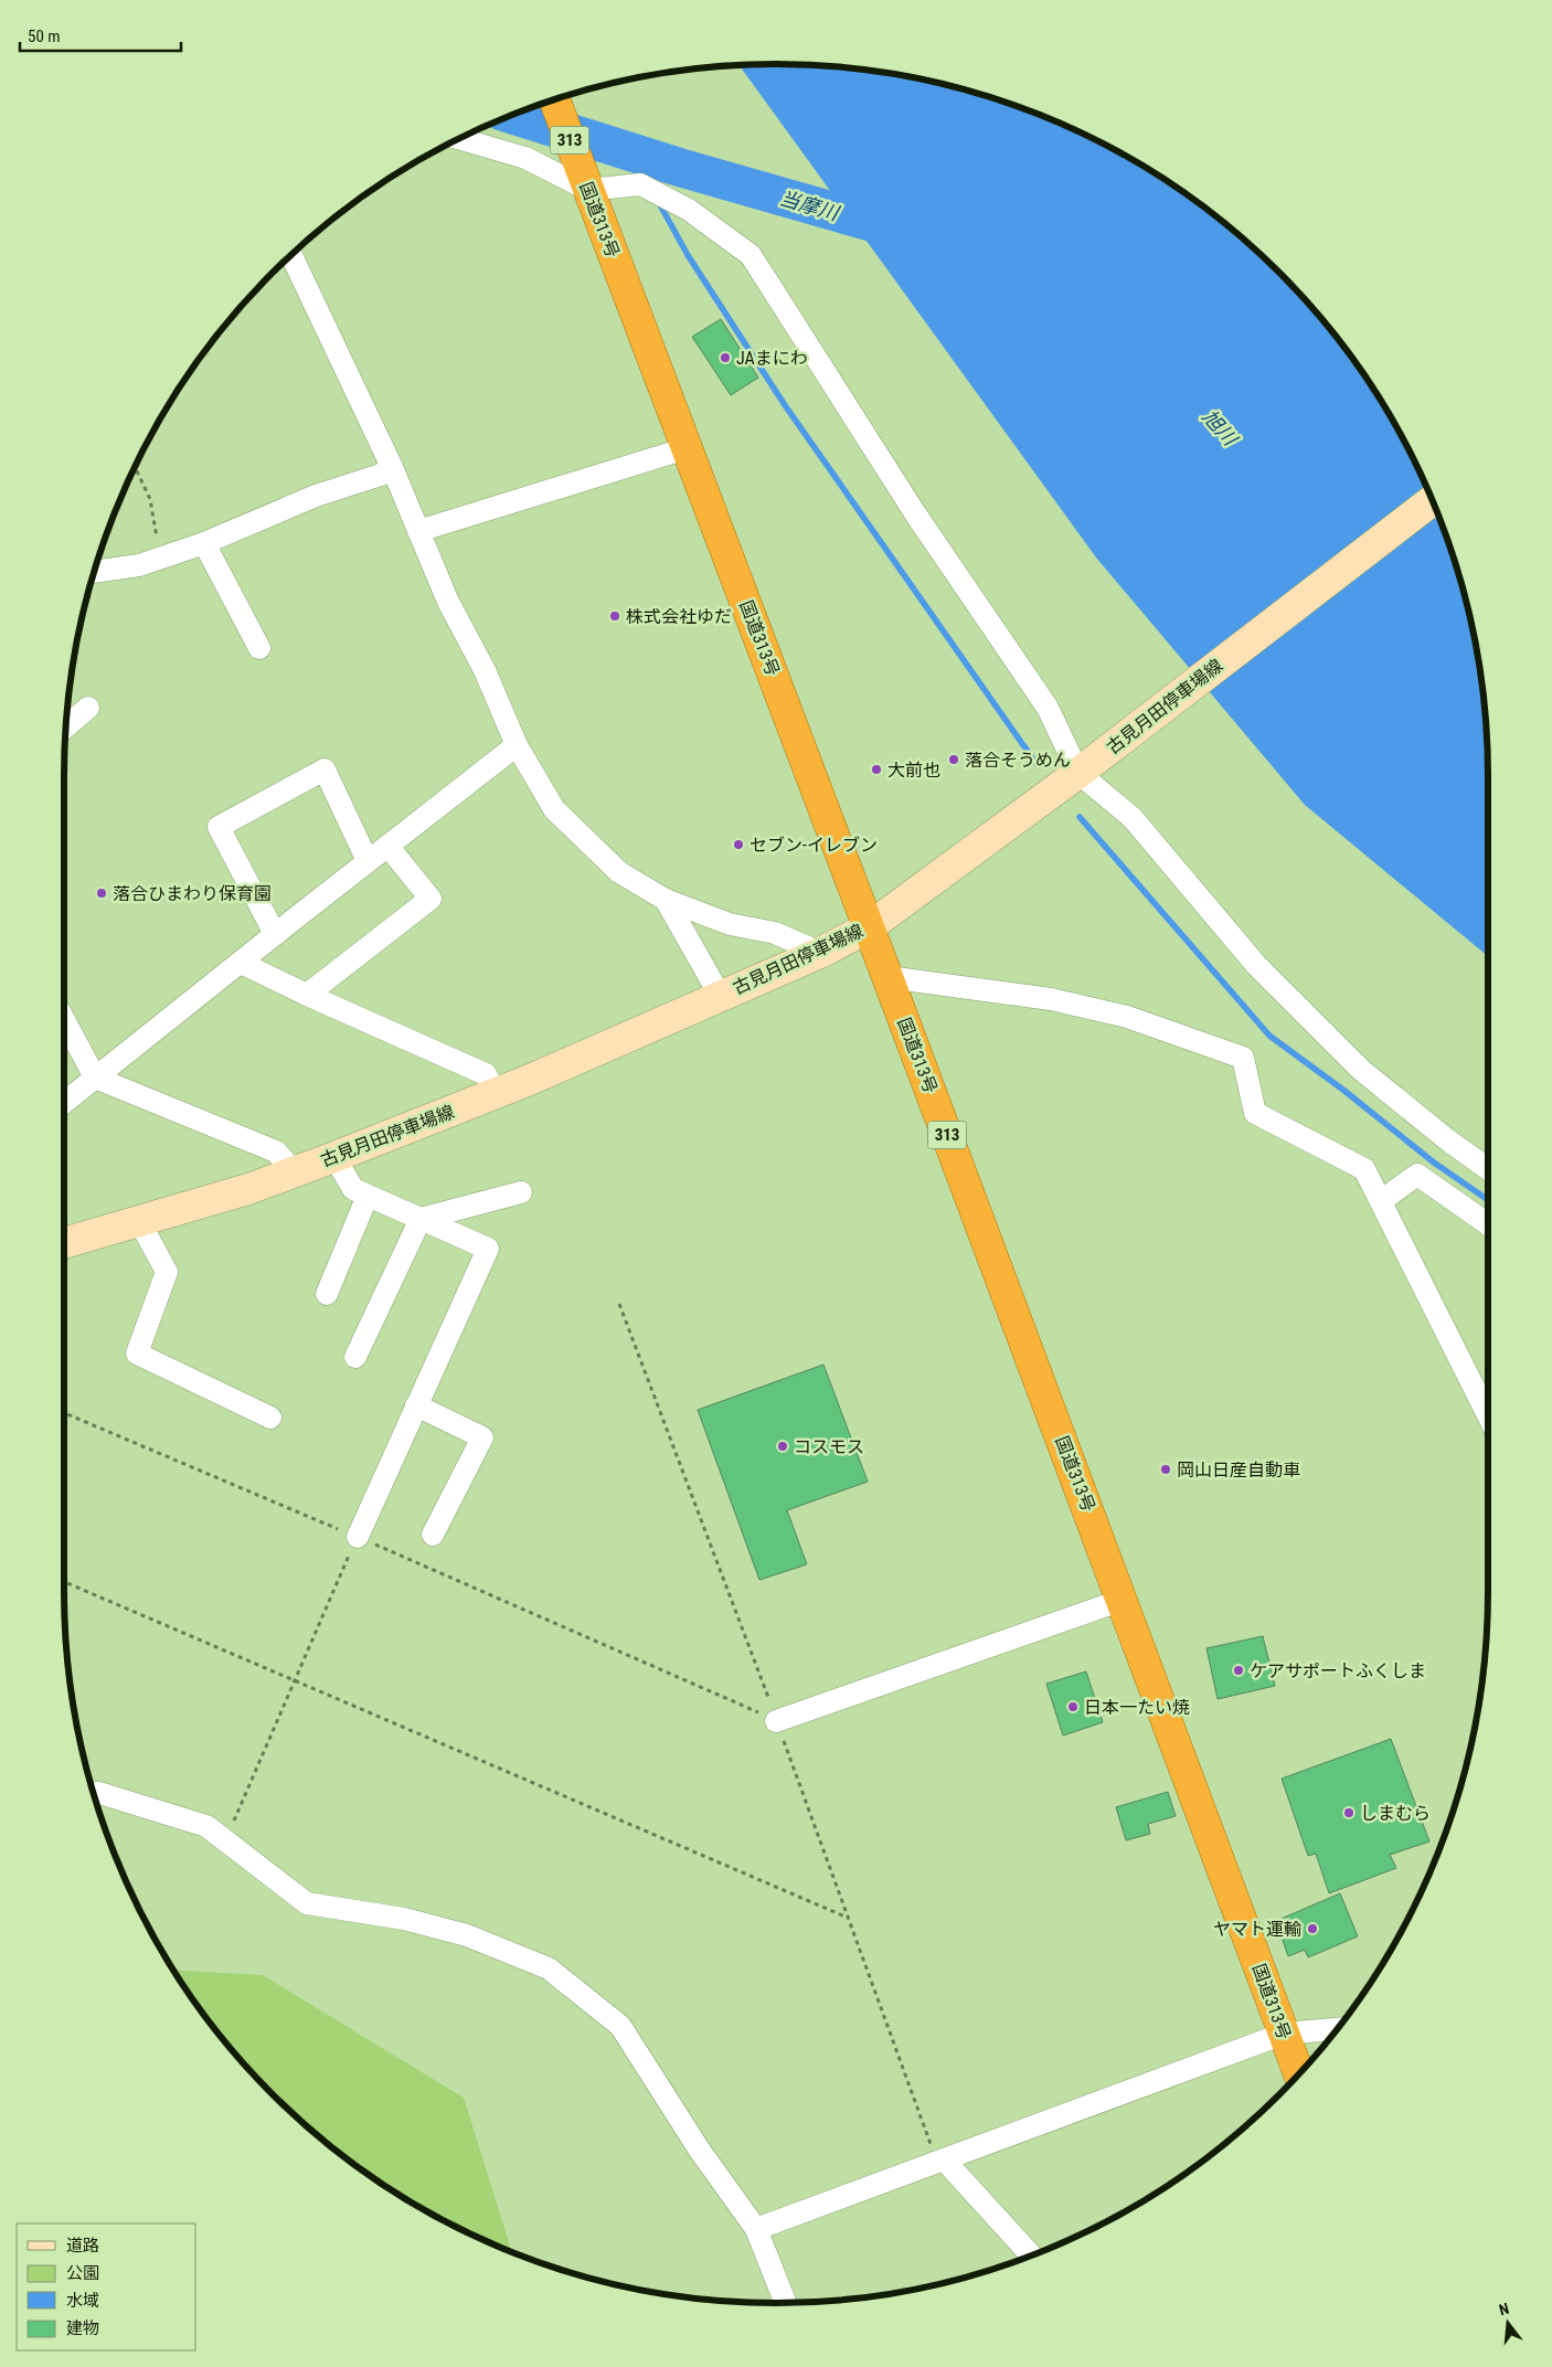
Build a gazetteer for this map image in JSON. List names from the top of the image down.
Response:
{
  "streets": {
    "highway": ["313", "国道313号"],
    "main road": ["古見月田停車場線"]
  },
  "crossings": [
    ["国道313号", "古見月田停車場線"]
  ],
  "water": ["当摩川", "旭川"],
  "places": [
    "JAまにわ",
    "株式会社ゆだ",
    "落合そうめん",
    "大前也",
    "セブン-イレブン",
    "落合ひまわり保育園",
    "コスモス",
    "岡山日産自動車",
    "ケアサポートふくしま",
    "日本一たい焼",
    "しまむら",
    "ヤマト運輸"
  ],
  "legend": [
    "道路",
    "公園",
    "水域",
    "建物"
  ],
  "scale_bar": "50 m",
  "north": "top"
}
